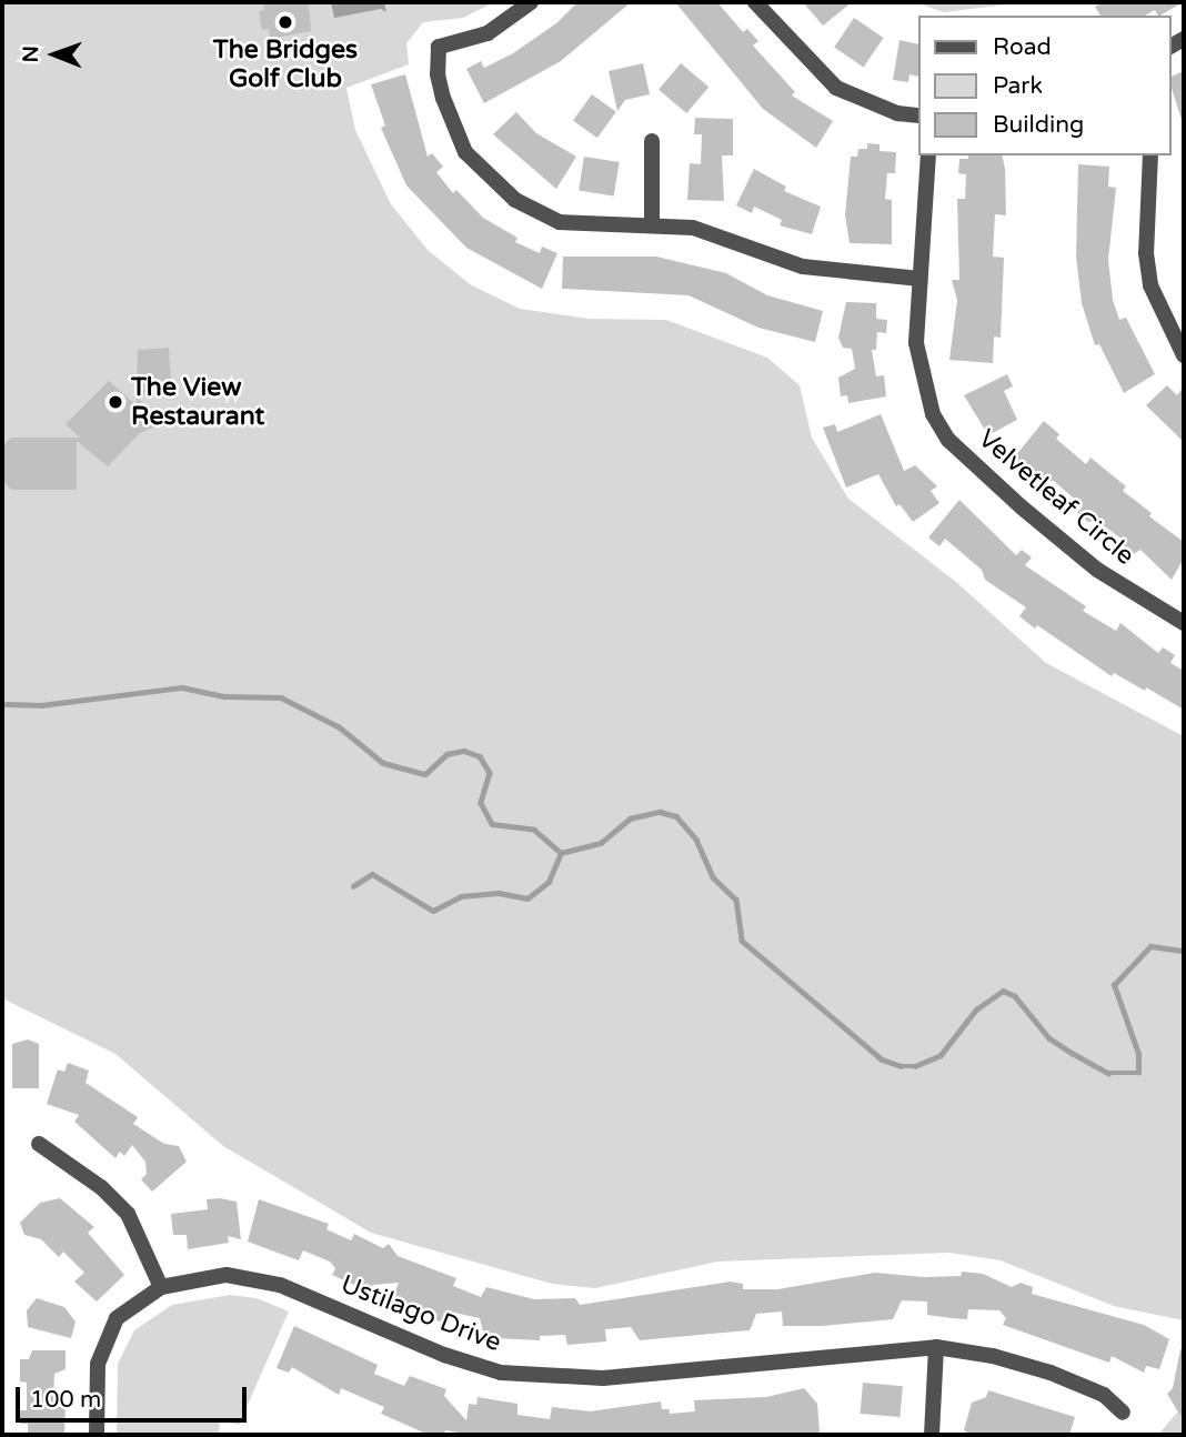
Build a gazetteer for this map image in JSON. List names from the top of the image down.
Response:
{
  "streets": {
    "street": ["Velvetleaf Circle", "Ustilago Drive"]
  },
  "places": ["The Bridges Golf Club", "The View Restaurant"],
  "legend": ["Road", "Park", "Building"],
  "scale_bar": "100 m",
  "north": "left"
}
